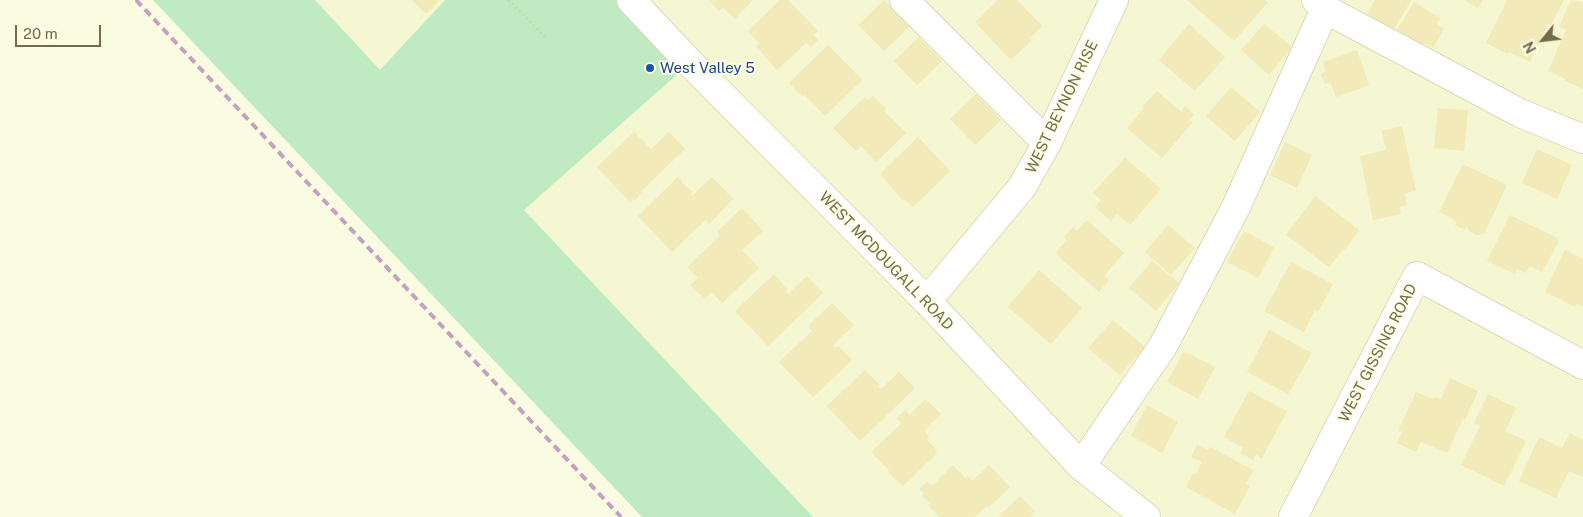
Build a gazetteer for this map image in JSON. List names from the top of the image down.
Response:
{
  "streets": {
    "street": ["WEST BEYNON RISE", "WEST MCDOUGALL ROAD", "WEST GISSING ROAD"]
  },
  "crossings": [
    ["WEST BEYNON RISE", "WEST MCDOUGALL ROAD"]
  ],
  "places": ["West Valley 5"],
  "scale_bar": "20 m",
  "north": "bottom left"
}
